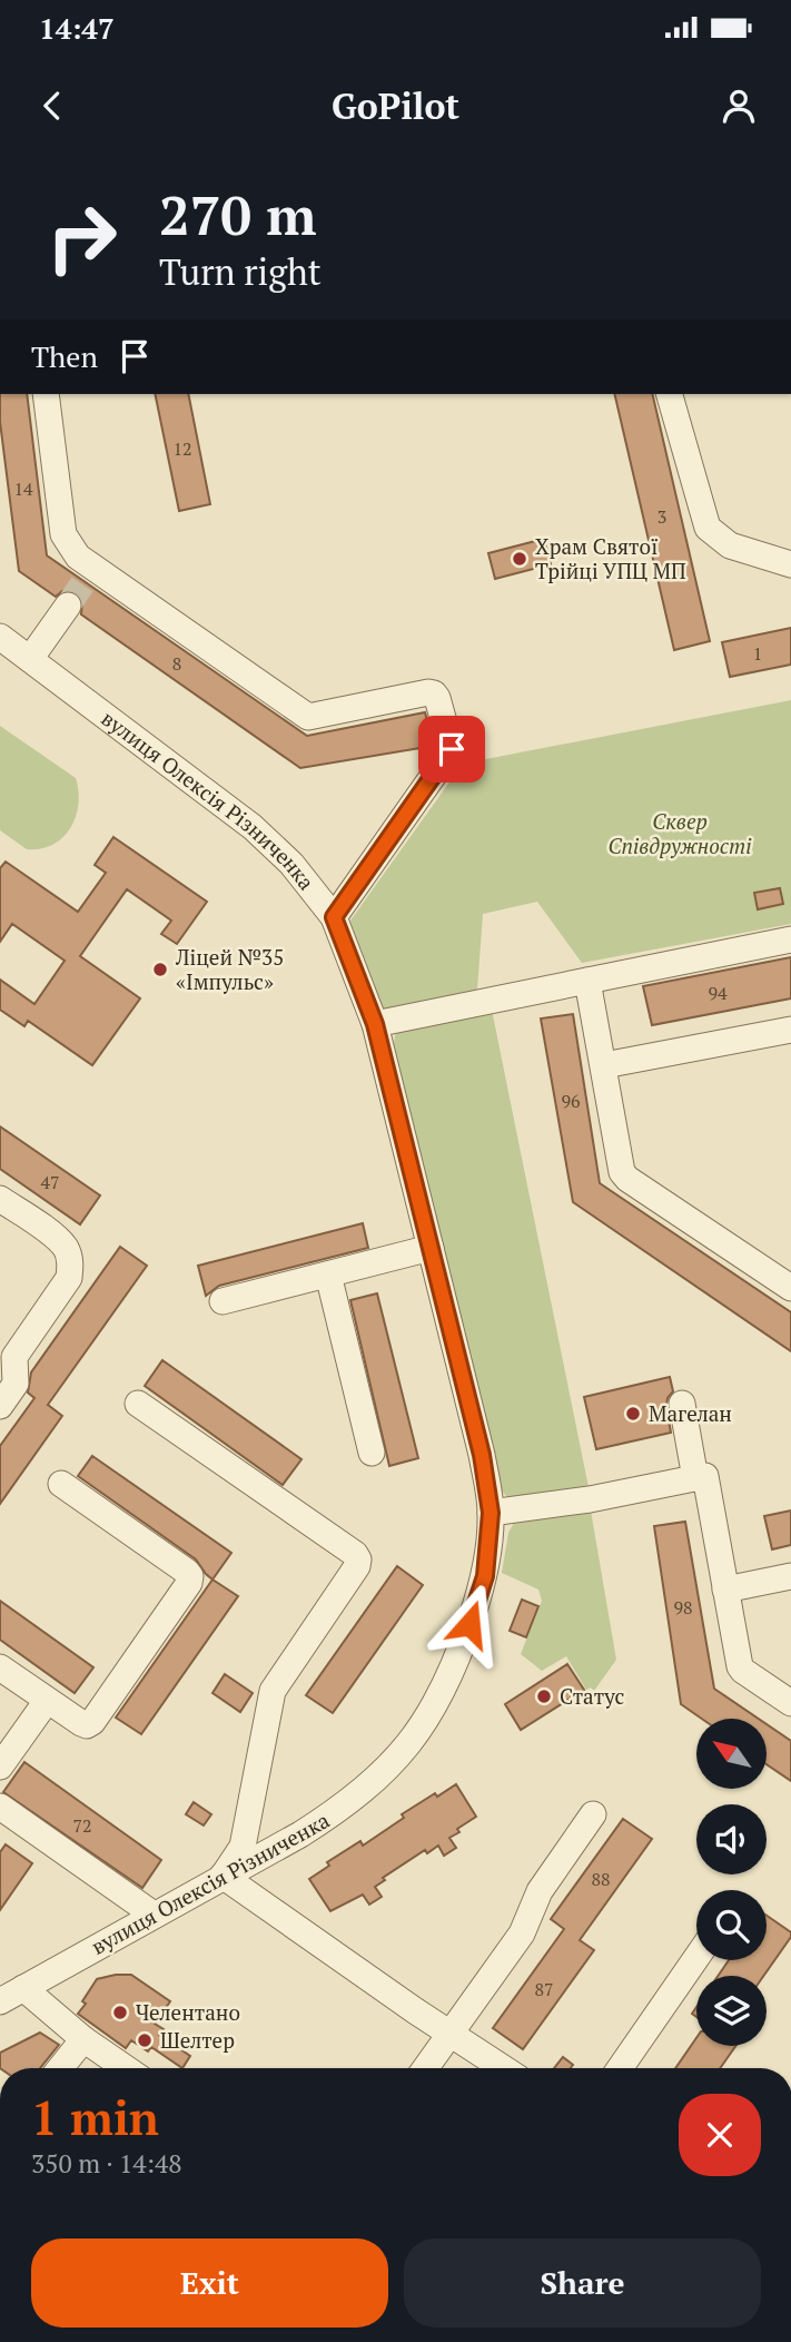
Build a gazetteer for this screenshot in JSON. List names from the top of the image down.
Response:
{
  "streets": {
    "street": ["вулиця Олексія Різниченка"]
  },
  "parks": ["Сквер Співдружності"],
  "places": [
    "Храм Святої Трійці УПЦ МП",
    "Ліцей №35 «Імпульс»",
    "Магелан",
    "Статус",
    "Челентано",
    "Шелтер"
  ],
  "house_numbers": [
    "12",
    "14",
    "3",
    "1",
    "8",
    "94",
    "96",
    "47",
    "98",
    "72",
    "88",
    "87"
  ],
  "north": "top left",
  "page": {
    "status": "14:47",
    "header": "GoPilot",
    "turn": ["270 m", "Turn right"],
    "then": "Then",
    "heading": ["1 min", "350 m · 14:48"],
    "buttons": ["Exit", "Share"]
  }
}
